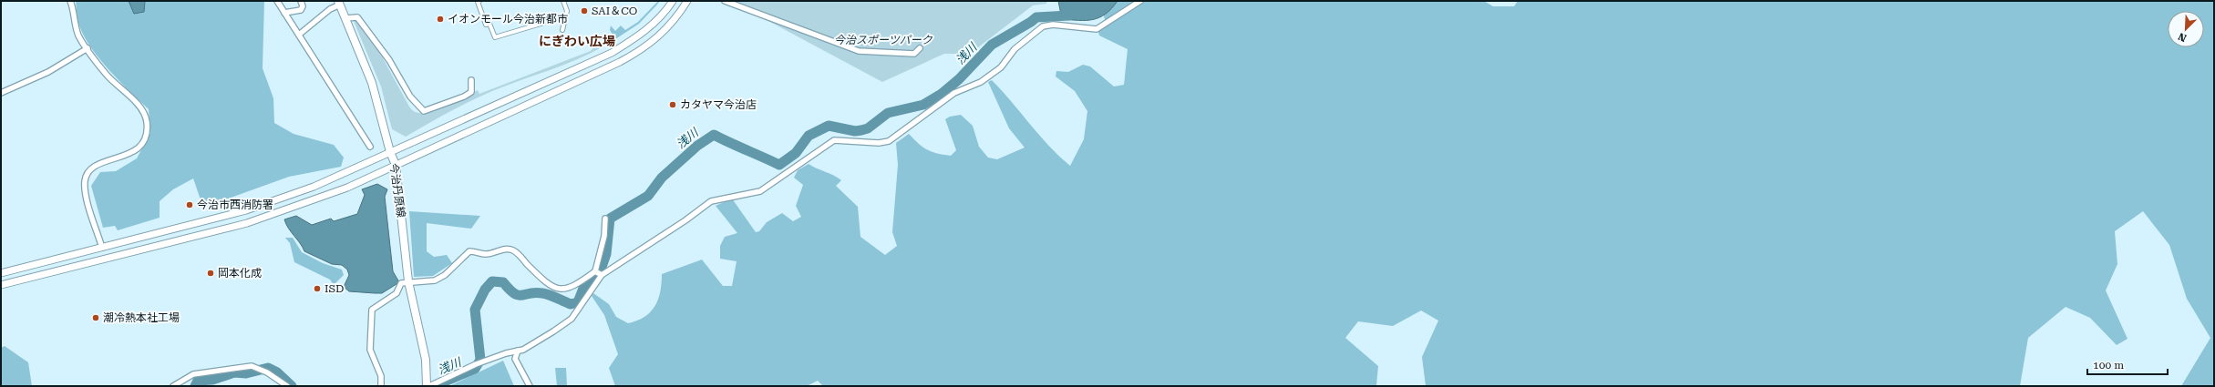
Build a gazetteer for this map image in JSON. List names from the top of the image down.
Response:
{
  "streets": {
    "main road": ["今治丹原線"]
  },
  "districts": ["にぎわい広場"],
  "water": ["浅川"],
  "parks": ["今治スポーツパーク"],
  "places": [
    "SAI＆CO",
    "イオンモール今治新都市",
    "カタヤマ今治店",
    "今治市西消防署",
    "岡本化成",
    "ISD",
    "潮冷熱本社工場"
  ],
  "scale_bar": "100 m",
  "north": "bottom left"
}
